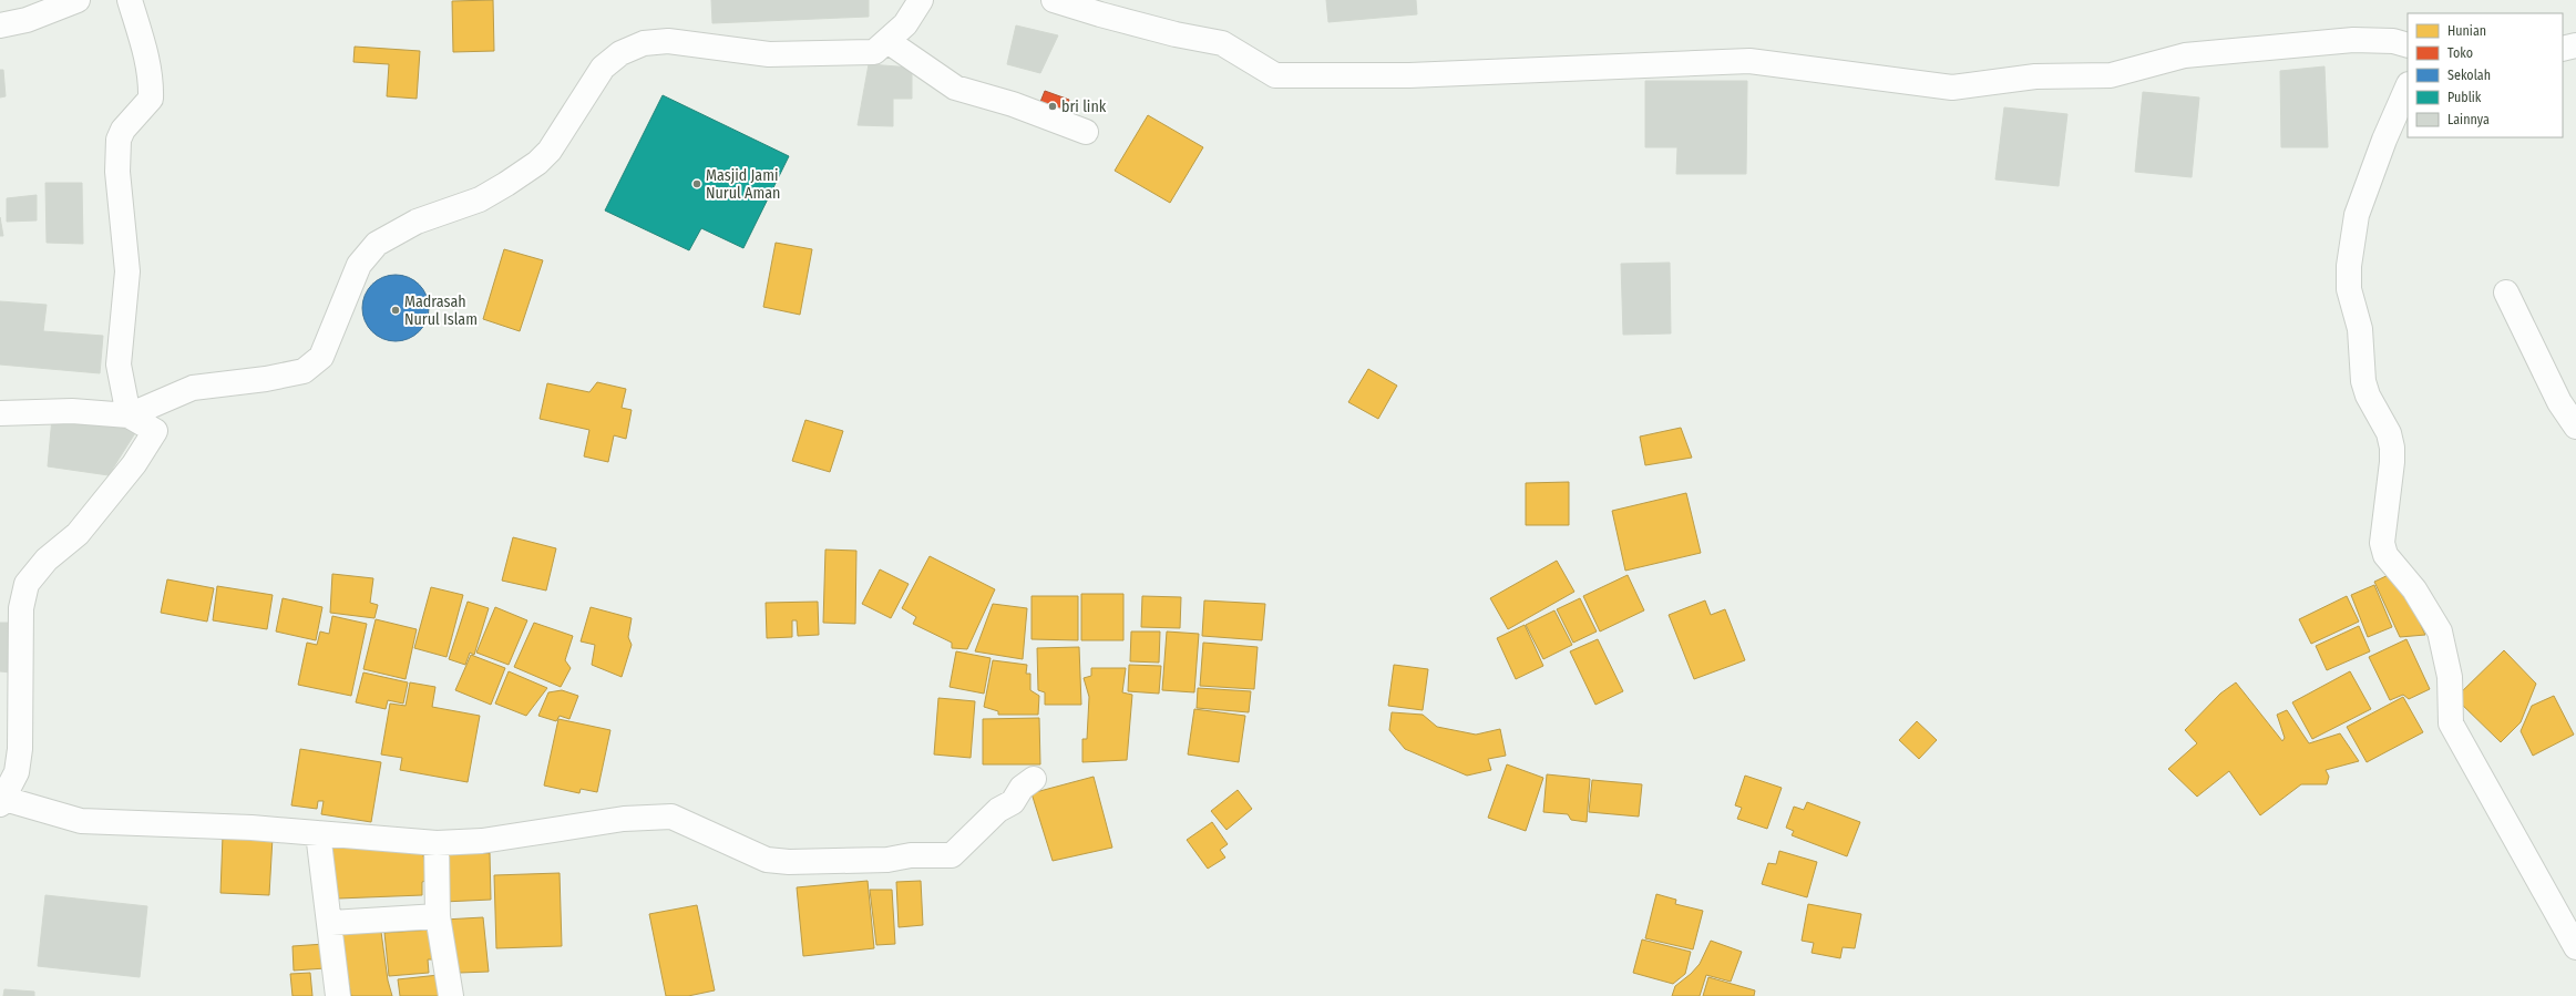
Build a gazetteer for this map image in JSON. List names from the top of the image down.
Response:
{
  "places": ["bri link", "Masjid Jami Nurul Aman", "Madrasah Nurul Islam"],
  "legend": [
    "Hunian",
    "Toko",
    "Sekolah",
    "Publik",
    "Lainnya"
  ]
}
